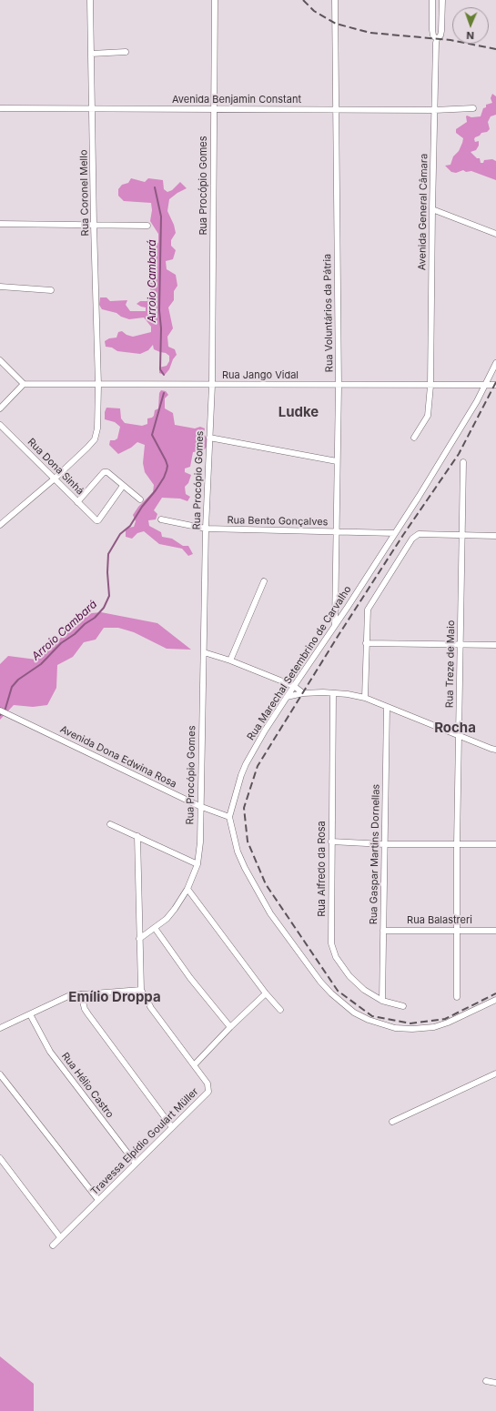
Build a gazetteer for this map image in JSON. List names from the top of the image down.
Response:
{
  "streets": {
    "street": [
      "Avenida Benjamin Constant",
      "Rua Procópio Gomes",
      "Rua Coronel Mello",
      "Avenida General Câmara",
      "Rua Voluntários da Pátria",
      "Rua Jango Vidal",
      "Rua Dona Sinhá",
      "Rua Bento Gonçalves",
      "Rua Marechal Setembrino de Carvalho",
      "Rua Treze de Maio",
      "Avenida Dona Edwina Rosa",
      "Rua Gaspar Martins Dornellas",
      "Rua Alfredo da Rosa",
      "Rua Balastreri",
      "Rua Hélio Castro",
      "Travessa Elpídio Goulart Müller"
    ]
  },
  "crossings": [
    ["Avenida Benjamin Constant", "Rua Procópio Gomes"],
    ["Avenida Benjamin Constant", "Rua Coronel Mello"],
    ["Avenida Benjamin Constant", "Avenida General Câmara"],
    ["Avenida Benjamin Constant", "Rua Voluntários da Pátria"],
    ["Rua Procópio Gomes", "Rua Jango Vidal"],
    ["Rua Procópio Gomes", "Rua Bento Gonçalves"],
    ["Rua Procópio Gomes", "Avenida Dona Edwina Rosa"],
    ["Rua Procópio Gomes", "Travessa Elpídio Goulart Müller"],
    ["Rua Coronel Mello", "Rua Jango Vidal"],
    ["Rua Coronel Mello", "Rua Dona Sinhá"],
    ["Avenida General Câmara", "Rua Jango Vidal"],
    ["Rua Voluntários da Pátria", "Rua Jango Vidal"],
    ["Rua Voluntários da Pátria", "Rua Bento Gonçalves"],
    ["Rua Voluntários da Pátria", "Rua Marechal Setembrino de Carvalho"],
    ["Rua Jango Vidal", "Rua Marechal Setembrino de Carvalho"],
    ["Rua Bento Gonçalves", "Rua Marechal Setembrino de Carvalho"],
    ["Rua Marechal Setembrino de Carvalho", "Avenida Dona Edwina Rosa"],
    ["Rua Treze de Maio", "Rua Balastreri"],
    ["Rua Gaspar Martins Dornellas", "Rua Alfredo da Rosa"],
    ["Rua Gaspar Martins Dornellas", "Rua Balastreri"],
    ["Rua Hélio Castro", "Travessa Elpídio Goulart Müller"]
  ],
  "districts": ["Ludke", "Rocha", "Emílio Droppa"],
  "water": ["Arroio Cambará"],
  "north": "bottom"
}
